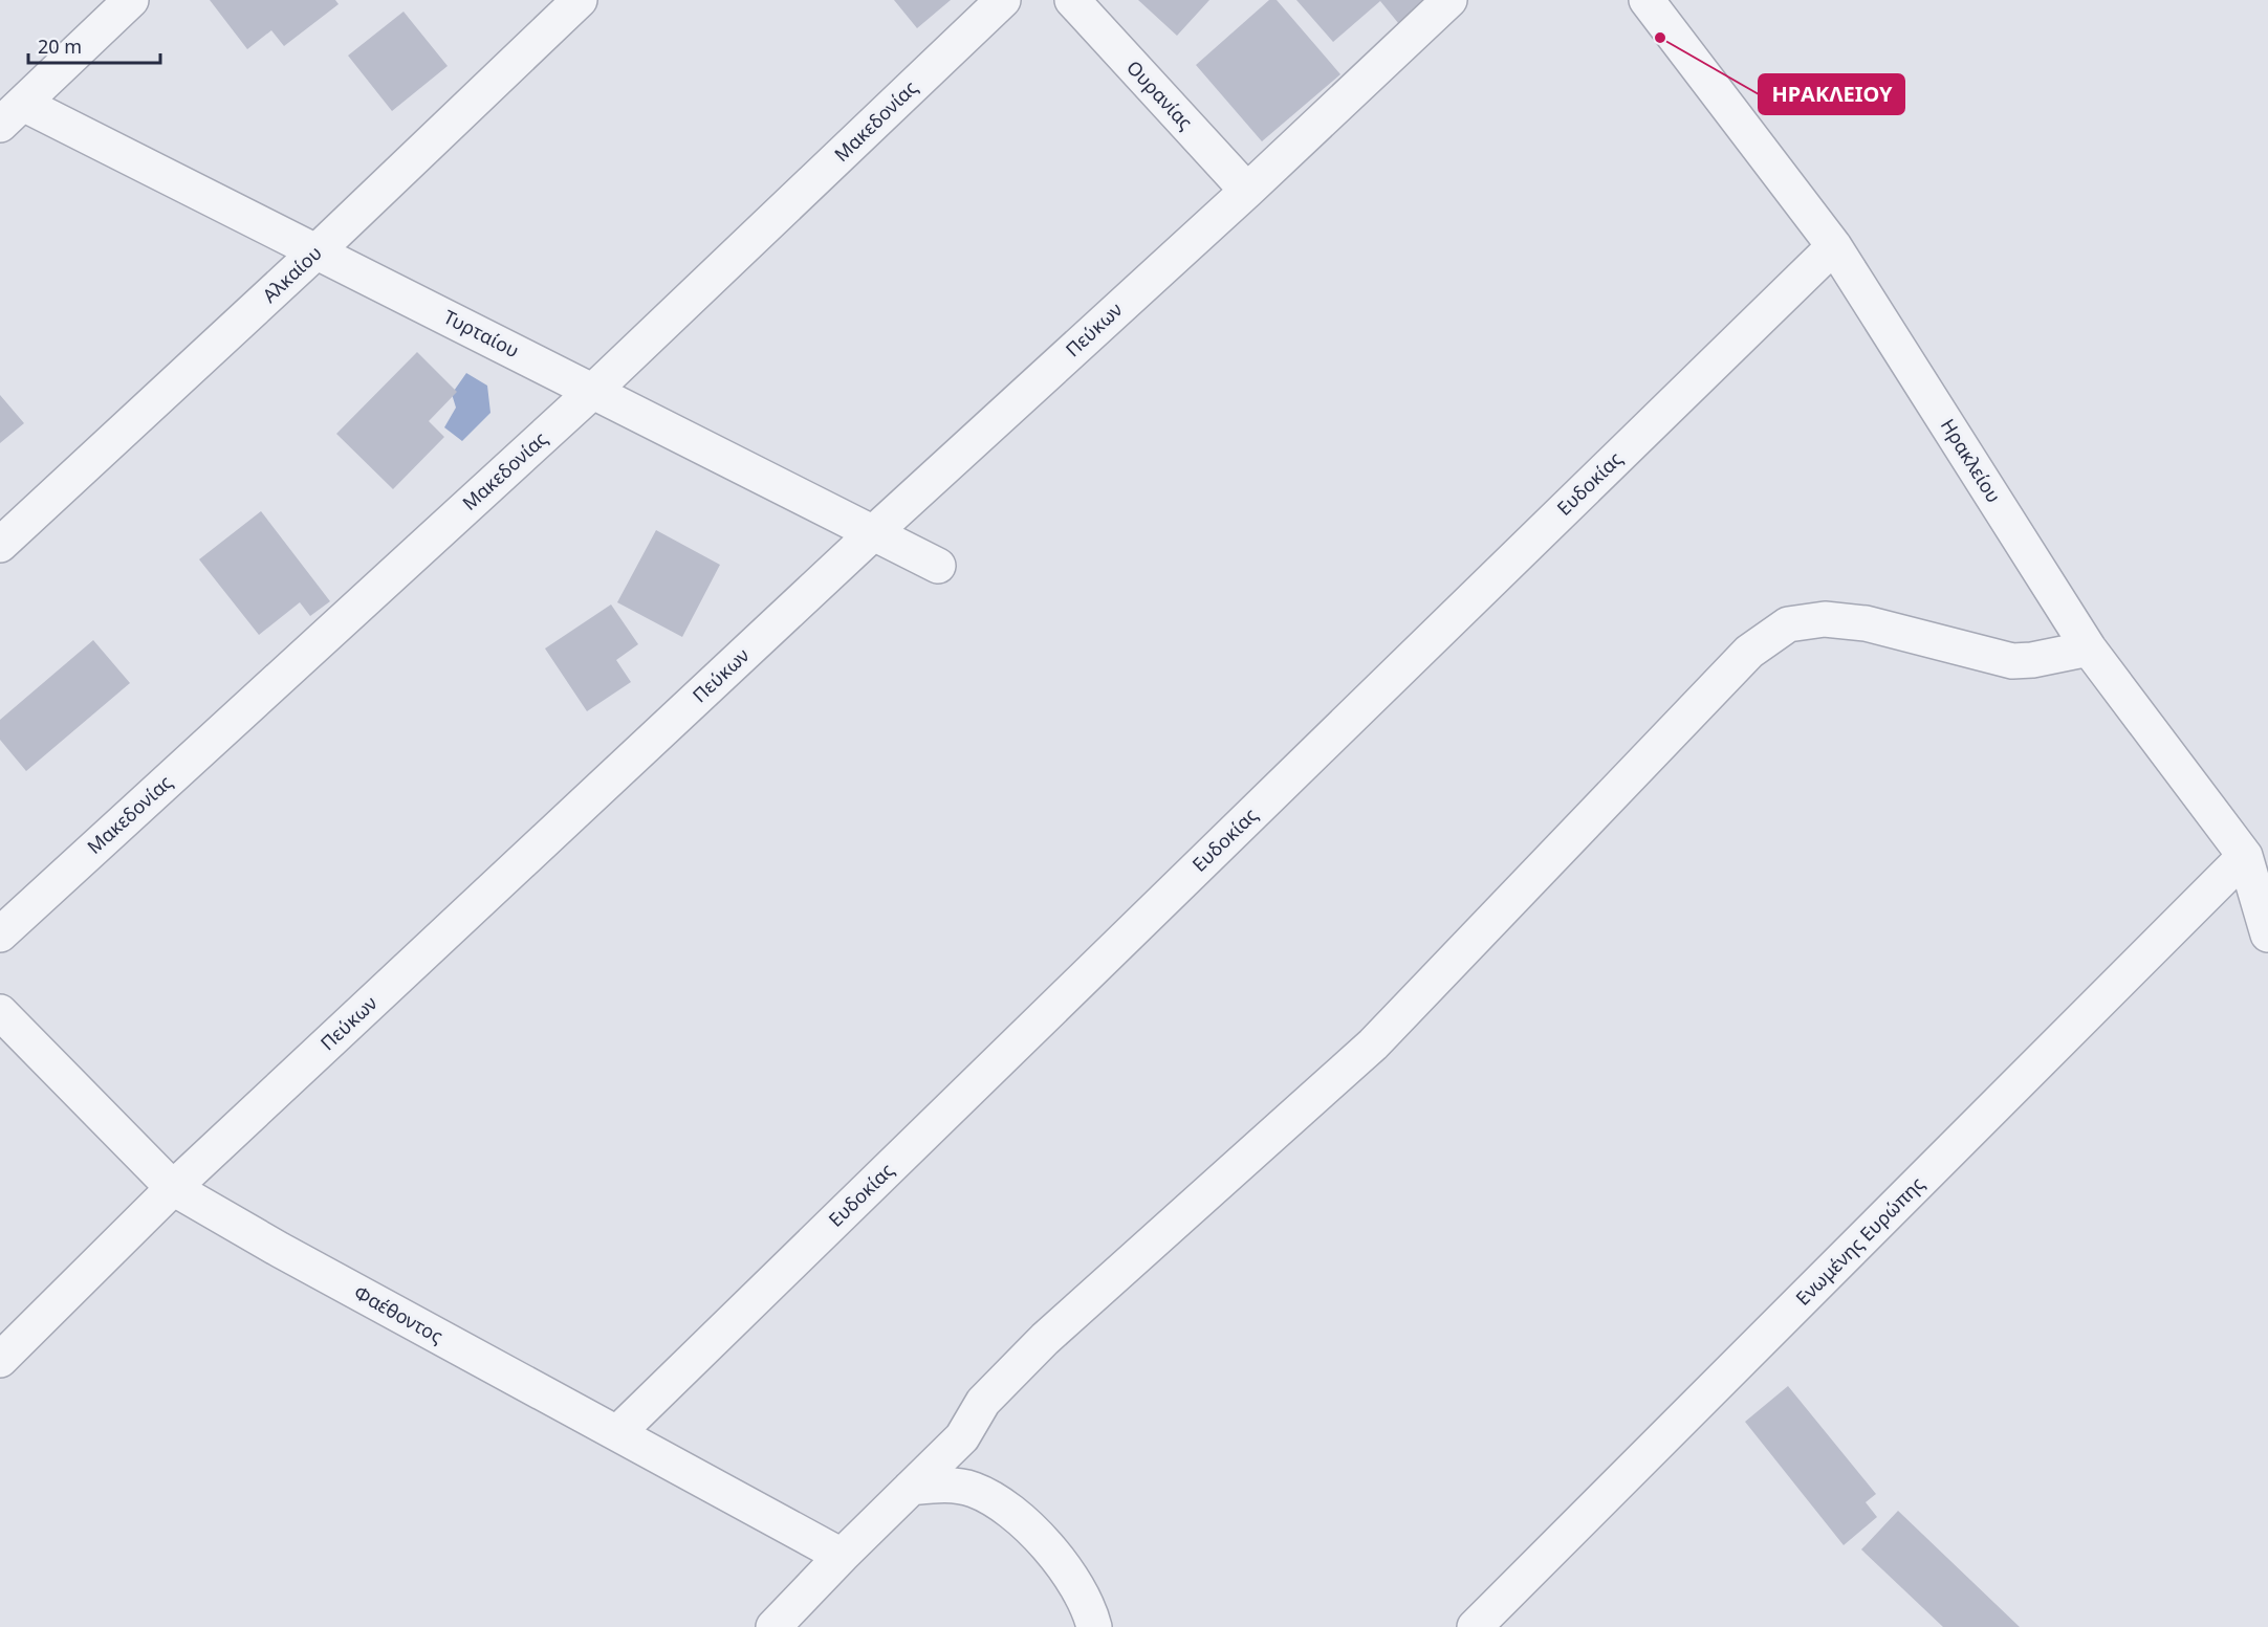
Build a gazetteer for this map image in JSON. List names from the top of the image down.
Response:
{
  "streets": {
    "street": [
      "Ουρανίας",
      "Μακεδονίας",
      "Αλκαίου",
      "Πεύκων",
      "Τυρταίου",
      "Ηρακλείου",
      "Ευδοκίας",
      "Ενωμένης Ευρώπης",
      "Φαέθοντος"
    ]
  },
  "crossings": [
    ["Ουρανίας", "Πεύκων"],
    ["Μακεδονίας", "Τυρταίου"],
    ["Αλκαίου", "Τυρταίου"],
    ["Πεύκων", "Τυρταίου"],
    ["Πεύκων", "Φαέθοντος"],
    ["Ηρακλείου", "Ευδοκίας"],
    ["Ηρακλείου", "Ενωμένης Ευρώπης"],
    ["Ευδοκίας", "Φαέθοντος"]
  ],
  "places": ["ΗΡΑΚΛΕΙΟΥ"],
  "scale_bar": "20 m"
}
